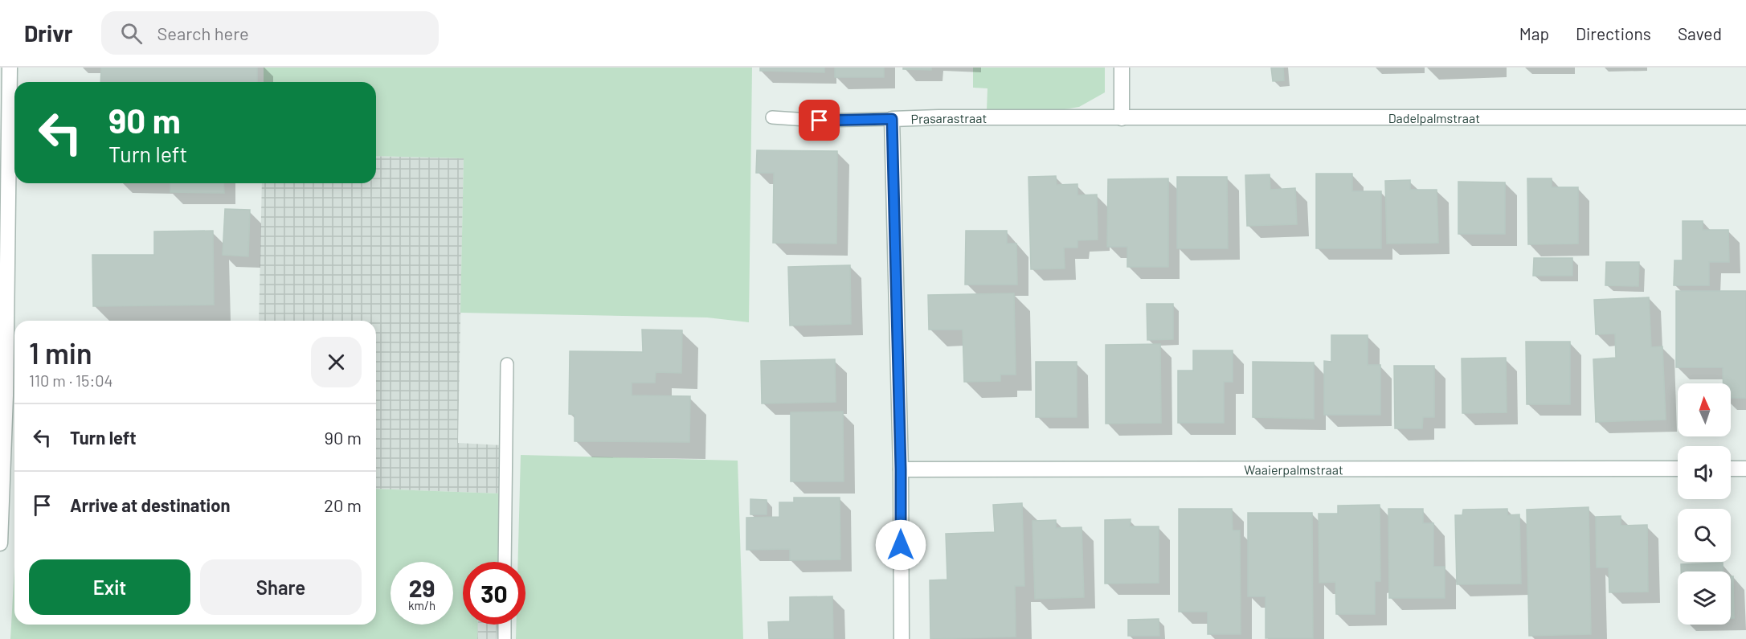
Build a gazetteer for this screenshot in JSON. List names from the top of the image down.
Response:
{
  "streets": {
    "street": ["Dadelpalmstraat", "Prasarastraat", "Waaierpalmstraat"]
  },
  "crossings": [
    ["Dadelpalmstraat", "Prasarastraat"],
    ["Prasarastraat", "Waaierpalmstraat"]
  ],
  "north": "top",
  "page": {
    "header": "Drivr",
    "search": "Search here",
    "nav": ["Map", "Directions", "Saved"],
    "turn": ["90 m", "Turn left"],
    "heading": ["1 min", "110 m · 15:04"],
    "list": [
      {
        "name": "Turn left",
        "value": "90 m"
      },
      {
        "name": "Arrive at destination",
        "value": "20 m"
      }
    ],
    "buttons": ["Exit", "Share"],
    "speed": "29 km/h",
    "limit": "30"
  }
}
